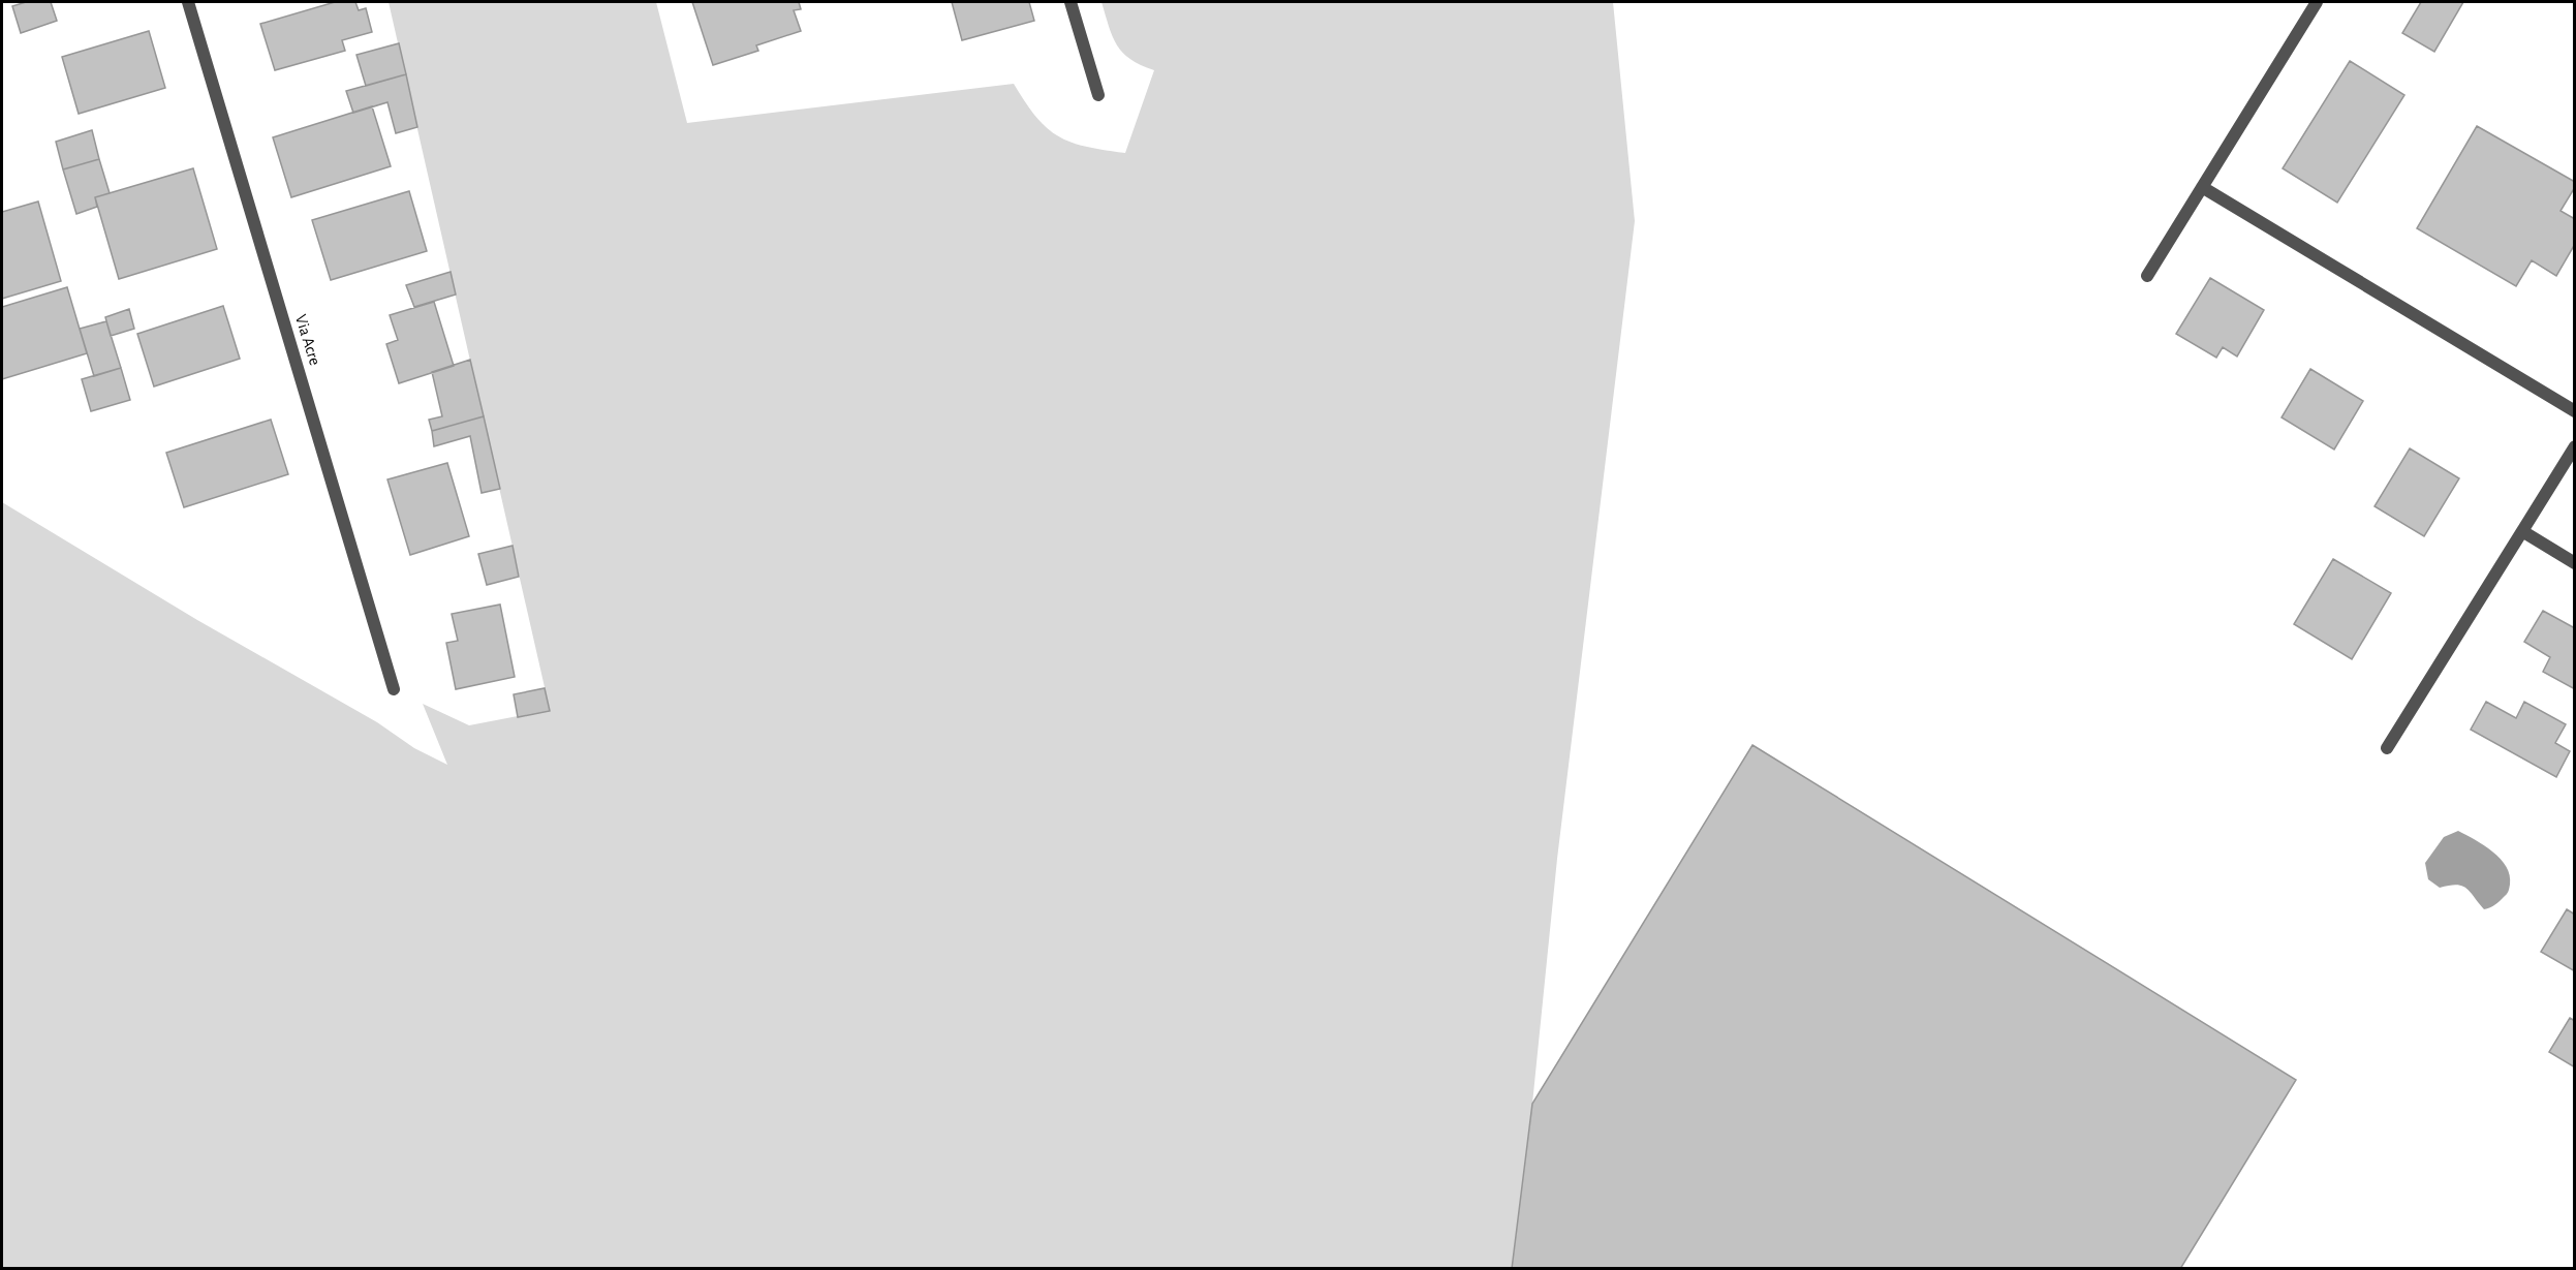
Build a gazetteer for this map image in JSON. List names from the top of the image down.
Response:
{
  "streets": {
    "street": ["Via Acre"]
  }
}
